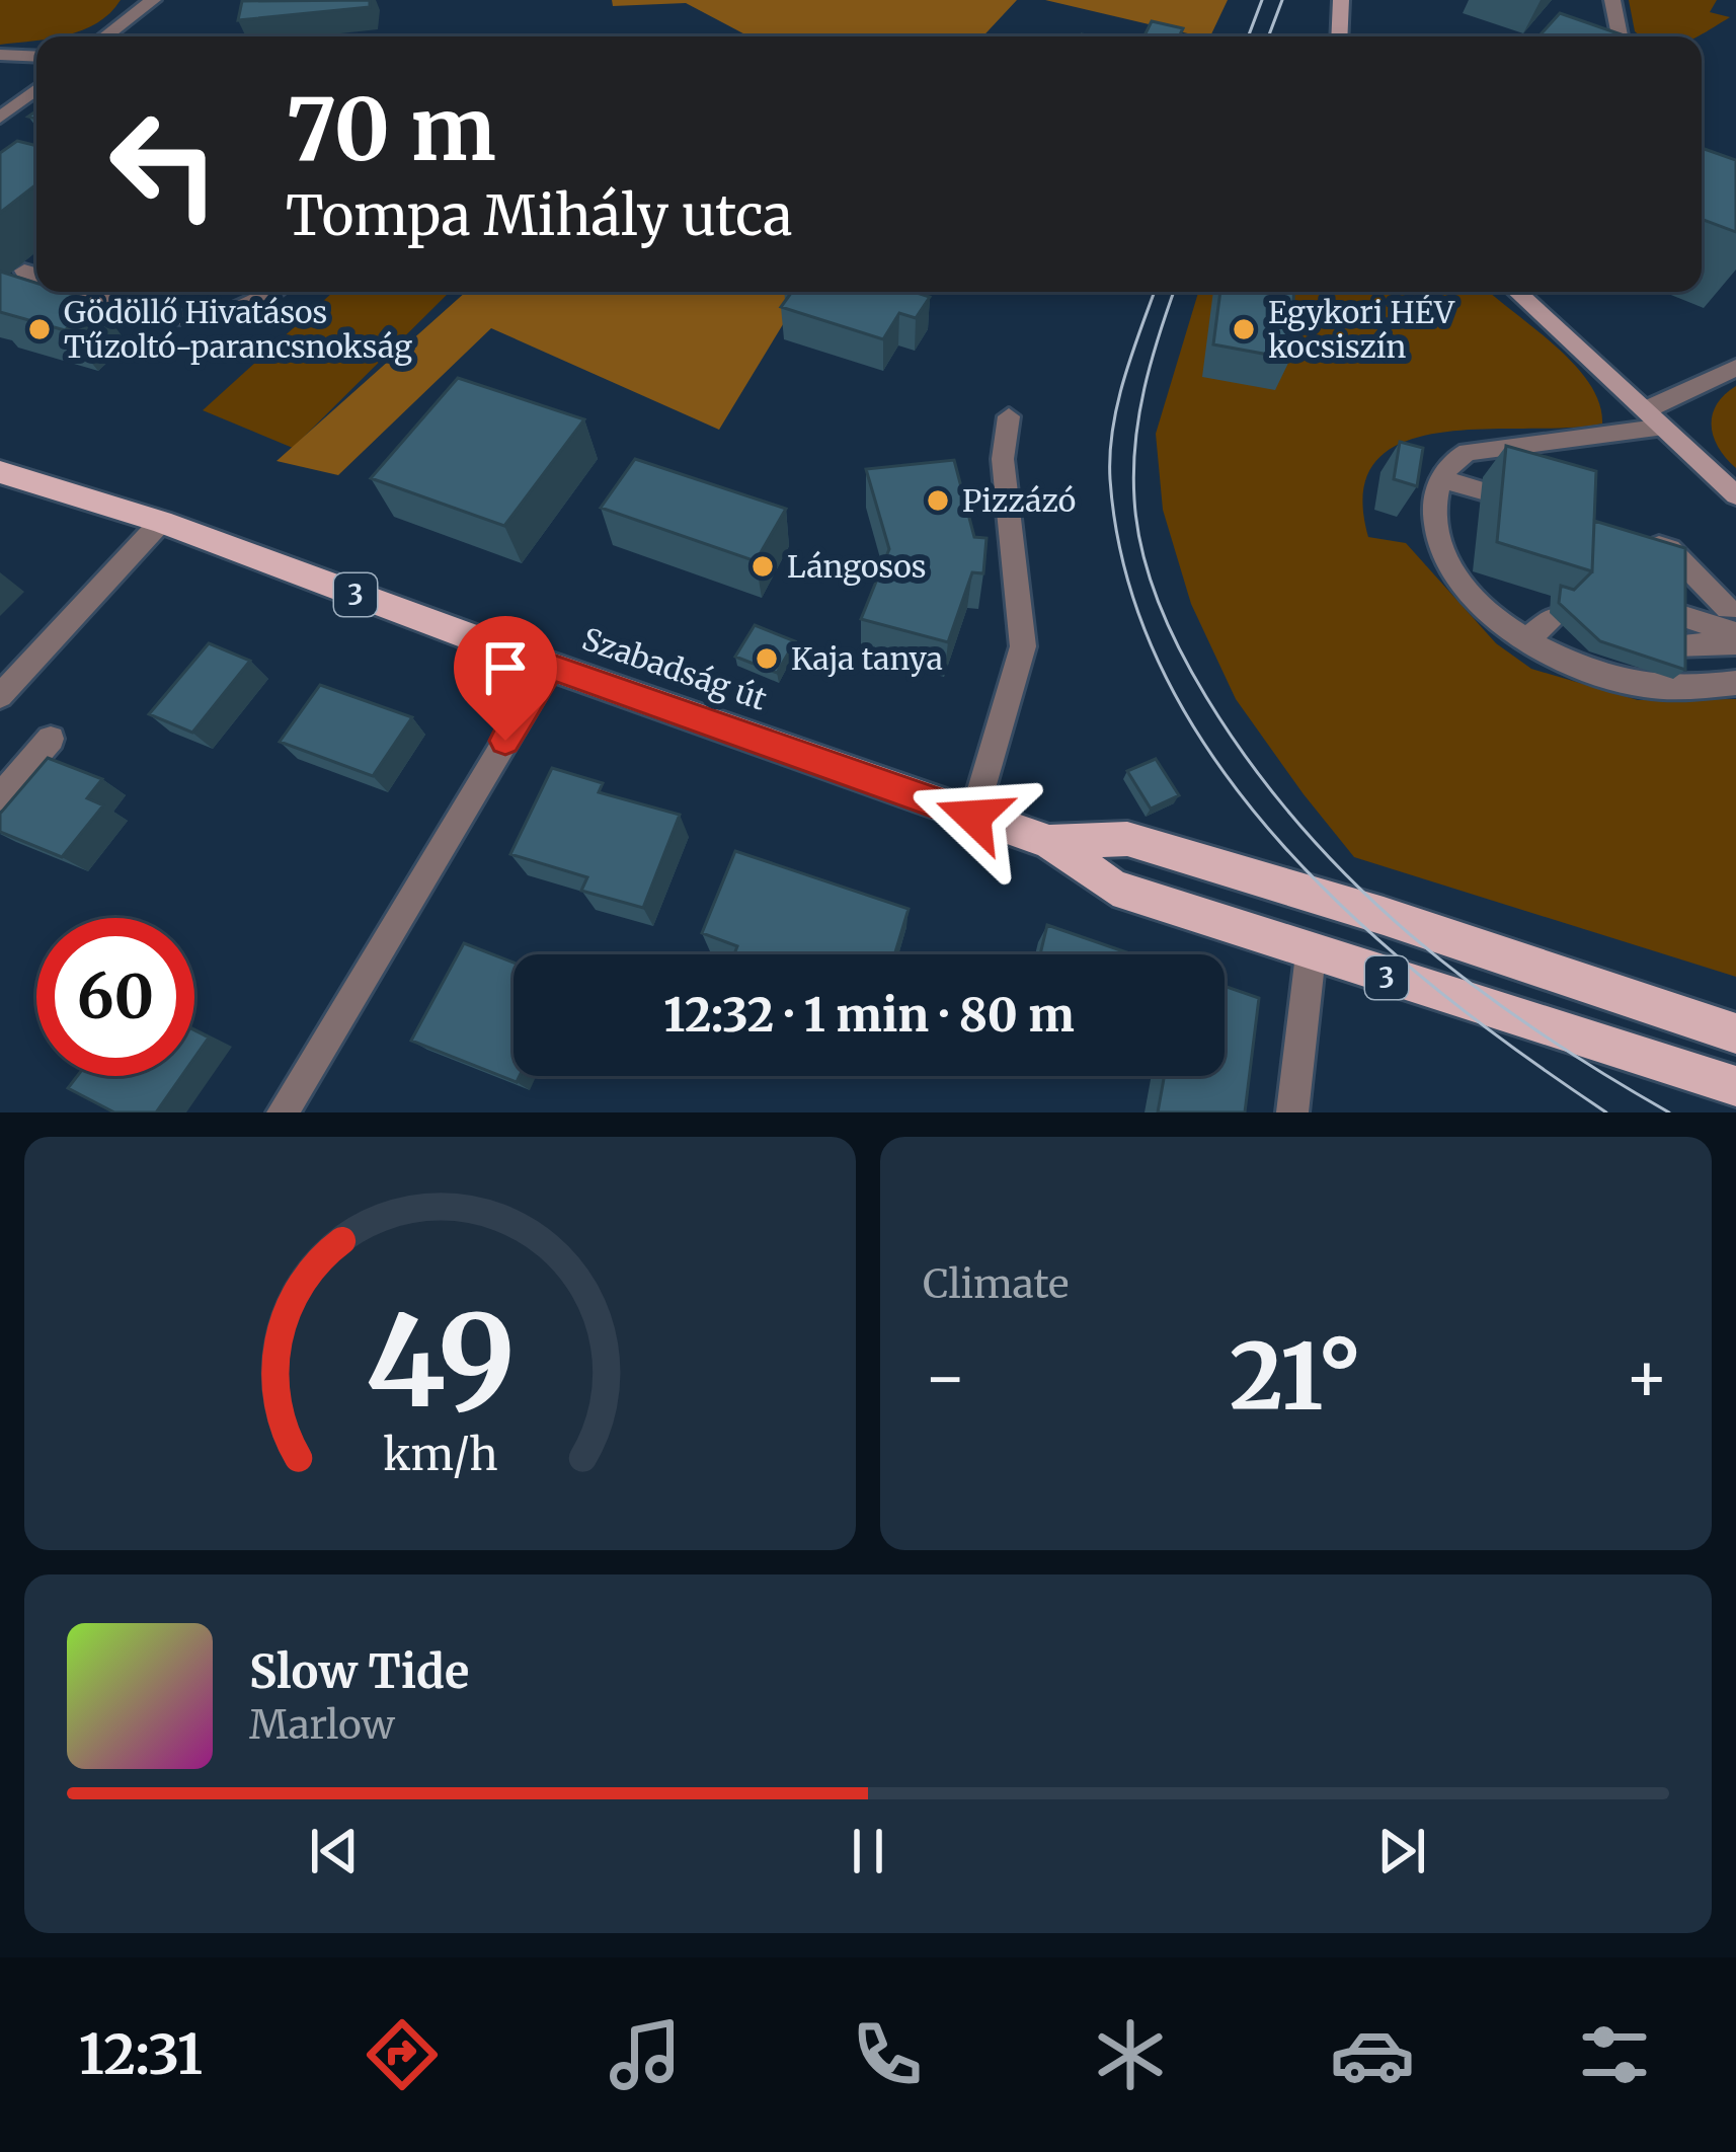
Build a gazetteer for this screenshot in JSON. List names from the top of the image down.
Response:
{
  "streets": {
    "main road": ["3", "Szabadság út"]
  },
  "places": [
    "Gödöllő Hivatásos Tűzoltó-parancsnokság",
    "Egykori HÉV kocsiszín",
    "Pizzázó",
    "Lángosos",
    "Kaja tanya"
  ],
  "page": {
    "turn": ["70 m", "Tompa Mihály utca"],
    "limit": "60",
    "trip": "12:32 · 1 min · 80 m",
    "tile": "Climate",
    "heat": ["−", "21°", "+"],
    "song": ["Slow Tide", "Marlow"],
    "tabs": "12:31",
    "gauge": ["49", "km/h"]
  }
}
